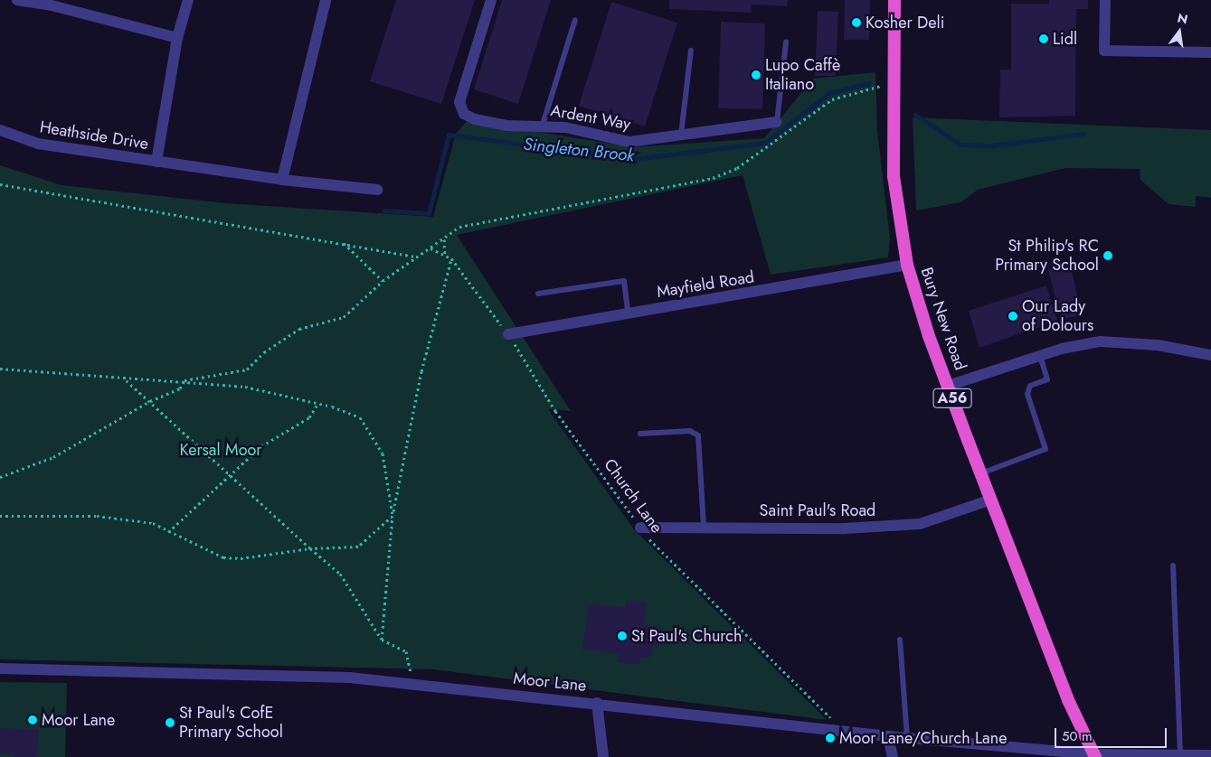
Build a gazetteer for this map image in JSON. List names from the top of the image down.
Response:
{
  "streets": {
    "highway": ["Bury New Road", "A56"],
    "street": [
      "Ardent Way",
      "Heathside Drive",
      "Mayfield Road",
      "Saint Paul's Road",
      "Moor Lane"
    ],
    "path": ["Church Lane"]
  },
  "crossings": [
    ["Mayfield Road", "Bury New Road"],
    ["Mayfield Road", "Church Lane"],
    ["Bury New Road", "Saint Paul's Road"],
    ["Bury New Road", "Moor Lane"],
    ["Church Lane", "Saint Paul's Road"],
    ["Church Lane", "Moor Lane"]
  ],
  "water": ["Singleton Brook"],
  "parks": ["Kersal Moor"],
  "places": [
    "Kosher Deli",
    "Lidl",
    "Lupo Caffè Italiano",
    "St Philip's RC Primary School",
    "Our Lady of Dolours",
    "St Paul's Church",
    "Moor Lane",
    "St Paul's CofE Primary School",
    "Moor Lane/Church Lane"
  ],
  "scale_bar": "50 m",
  "north": "top"
}
